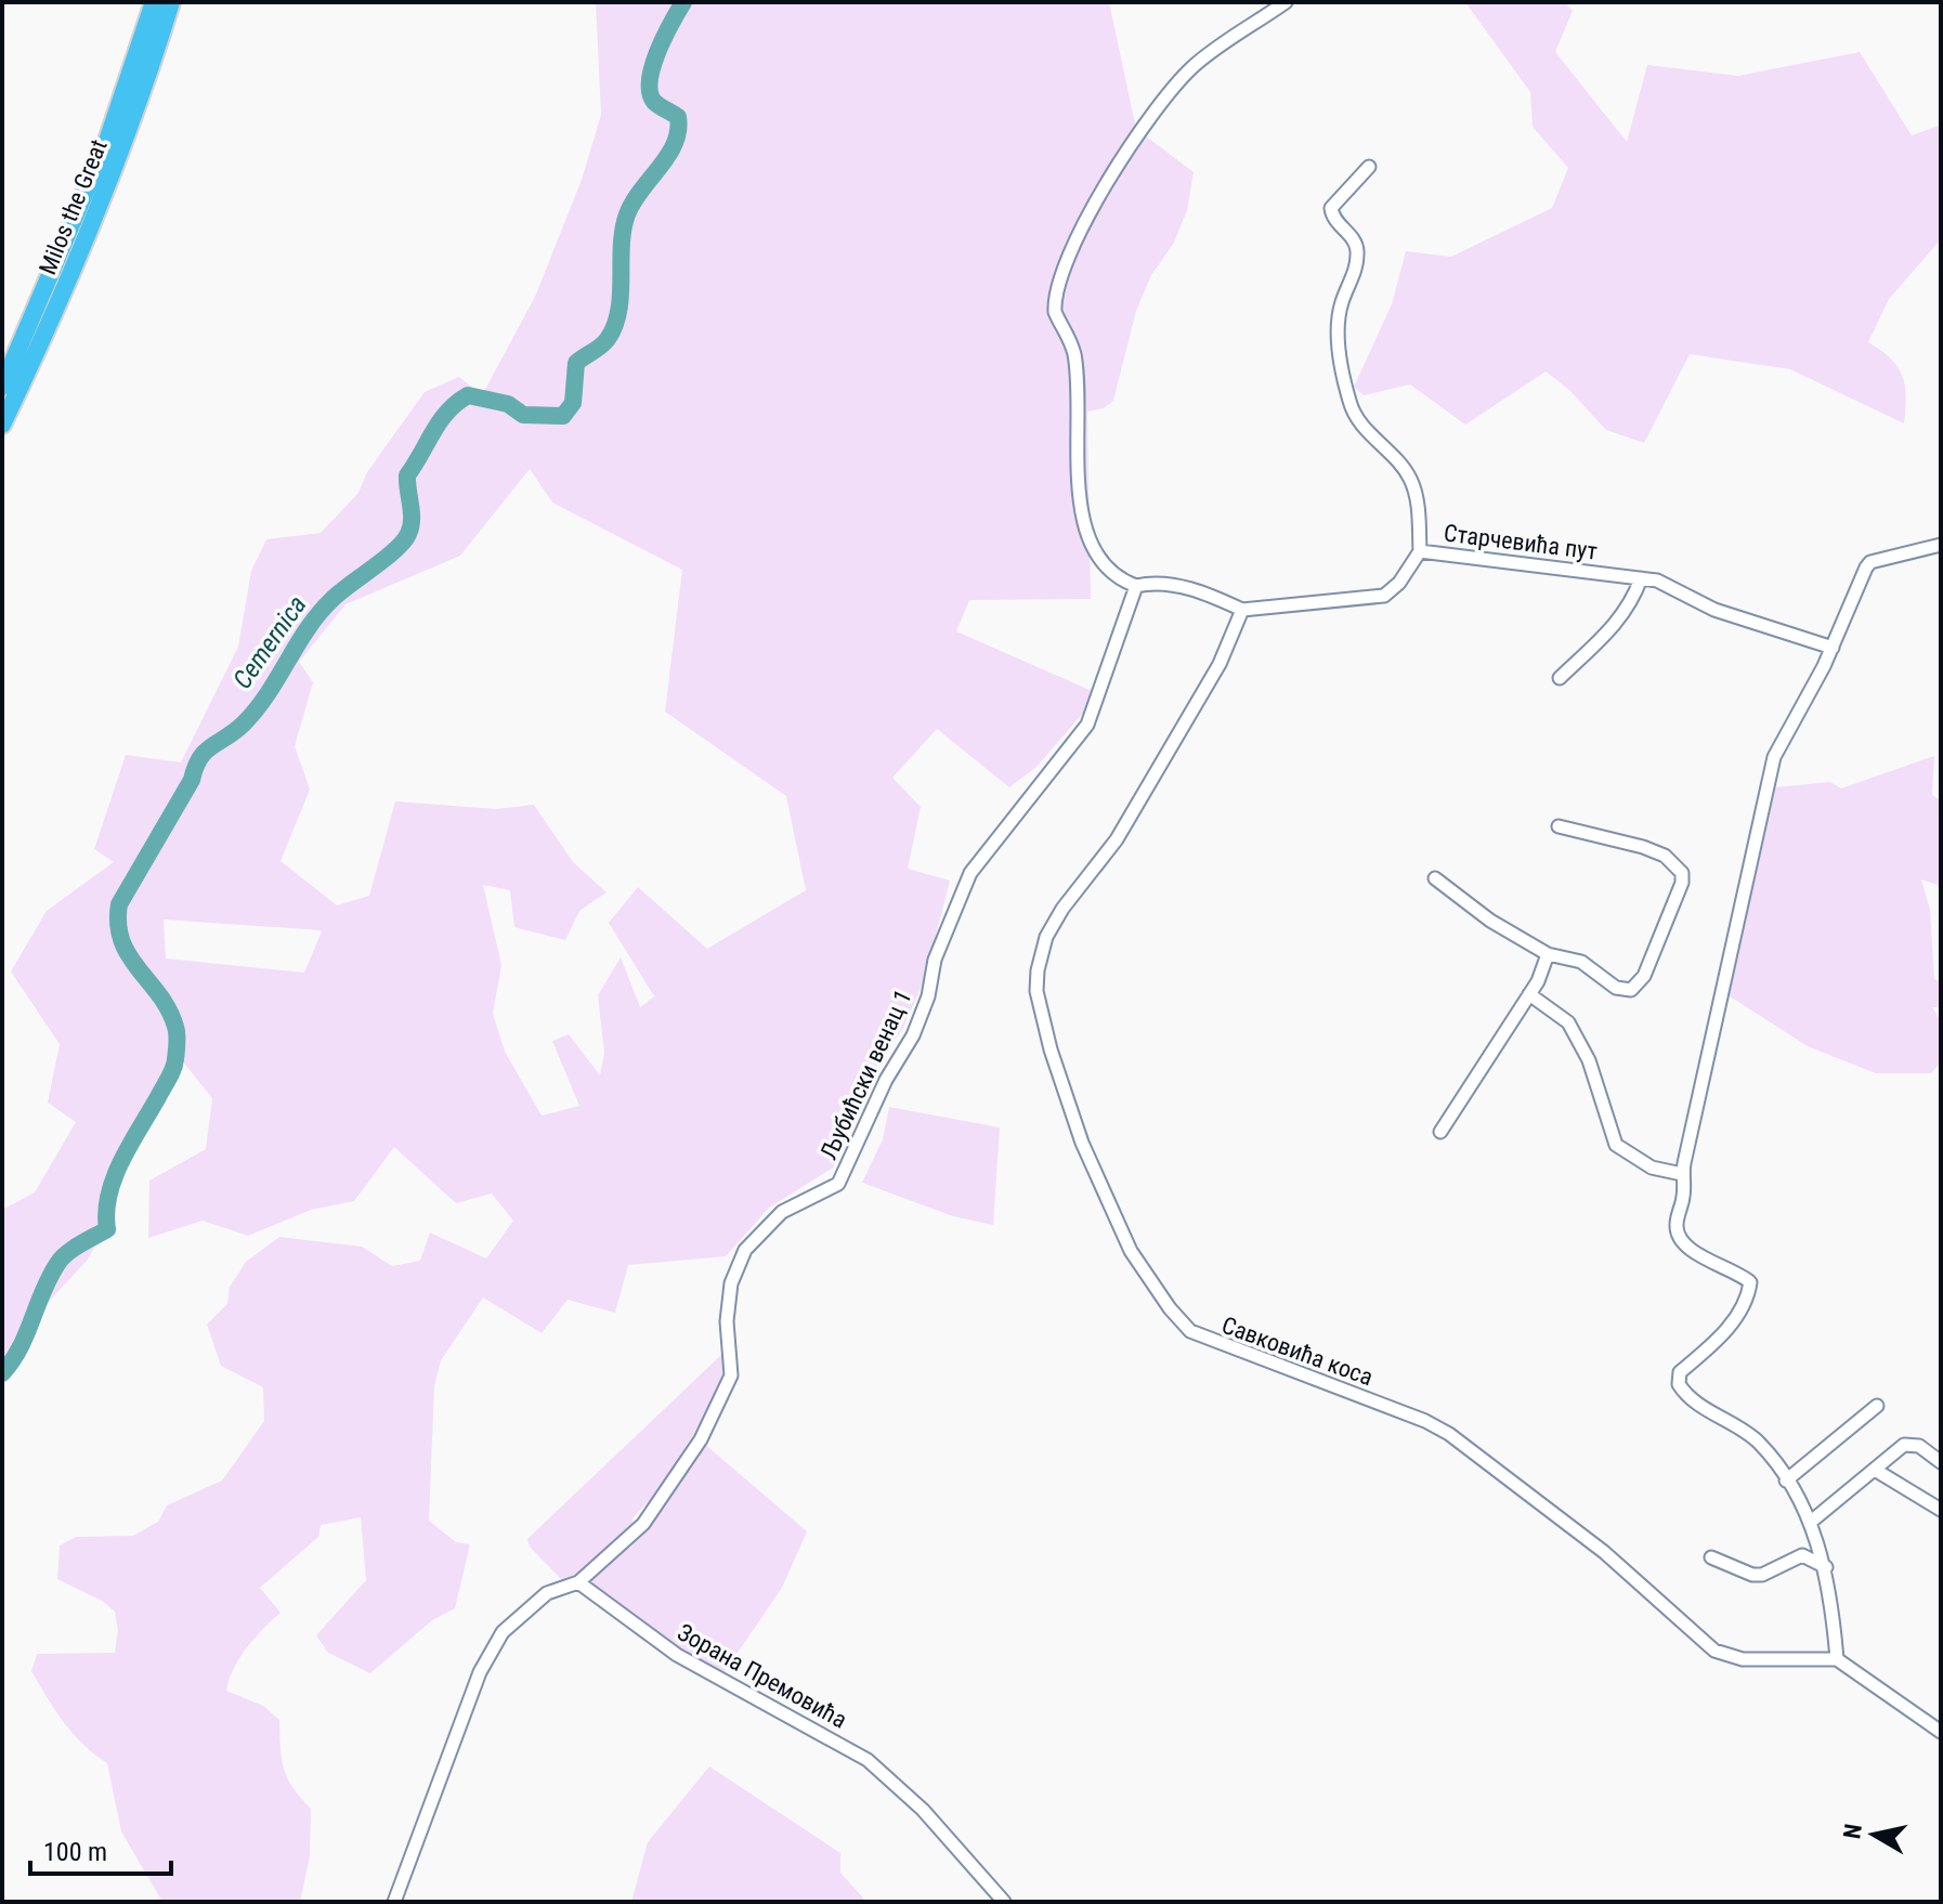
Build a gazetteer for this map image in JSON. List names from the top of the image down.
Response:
{
  "streets": {
    "highway": ["Milos the Great"],
    "street": [
      "Старчевића пут",
      "Љубићски венац 1",
      "Савковића коса",
      "Зорана Премовића"
    ]
  },
  "crossings": [
    ["Љубићски венац 1", "Зорана Премовића"]
  ],
  "water": ["Cemernica"],
  "scale_bar": "100 m",
  "north": "left"
}
